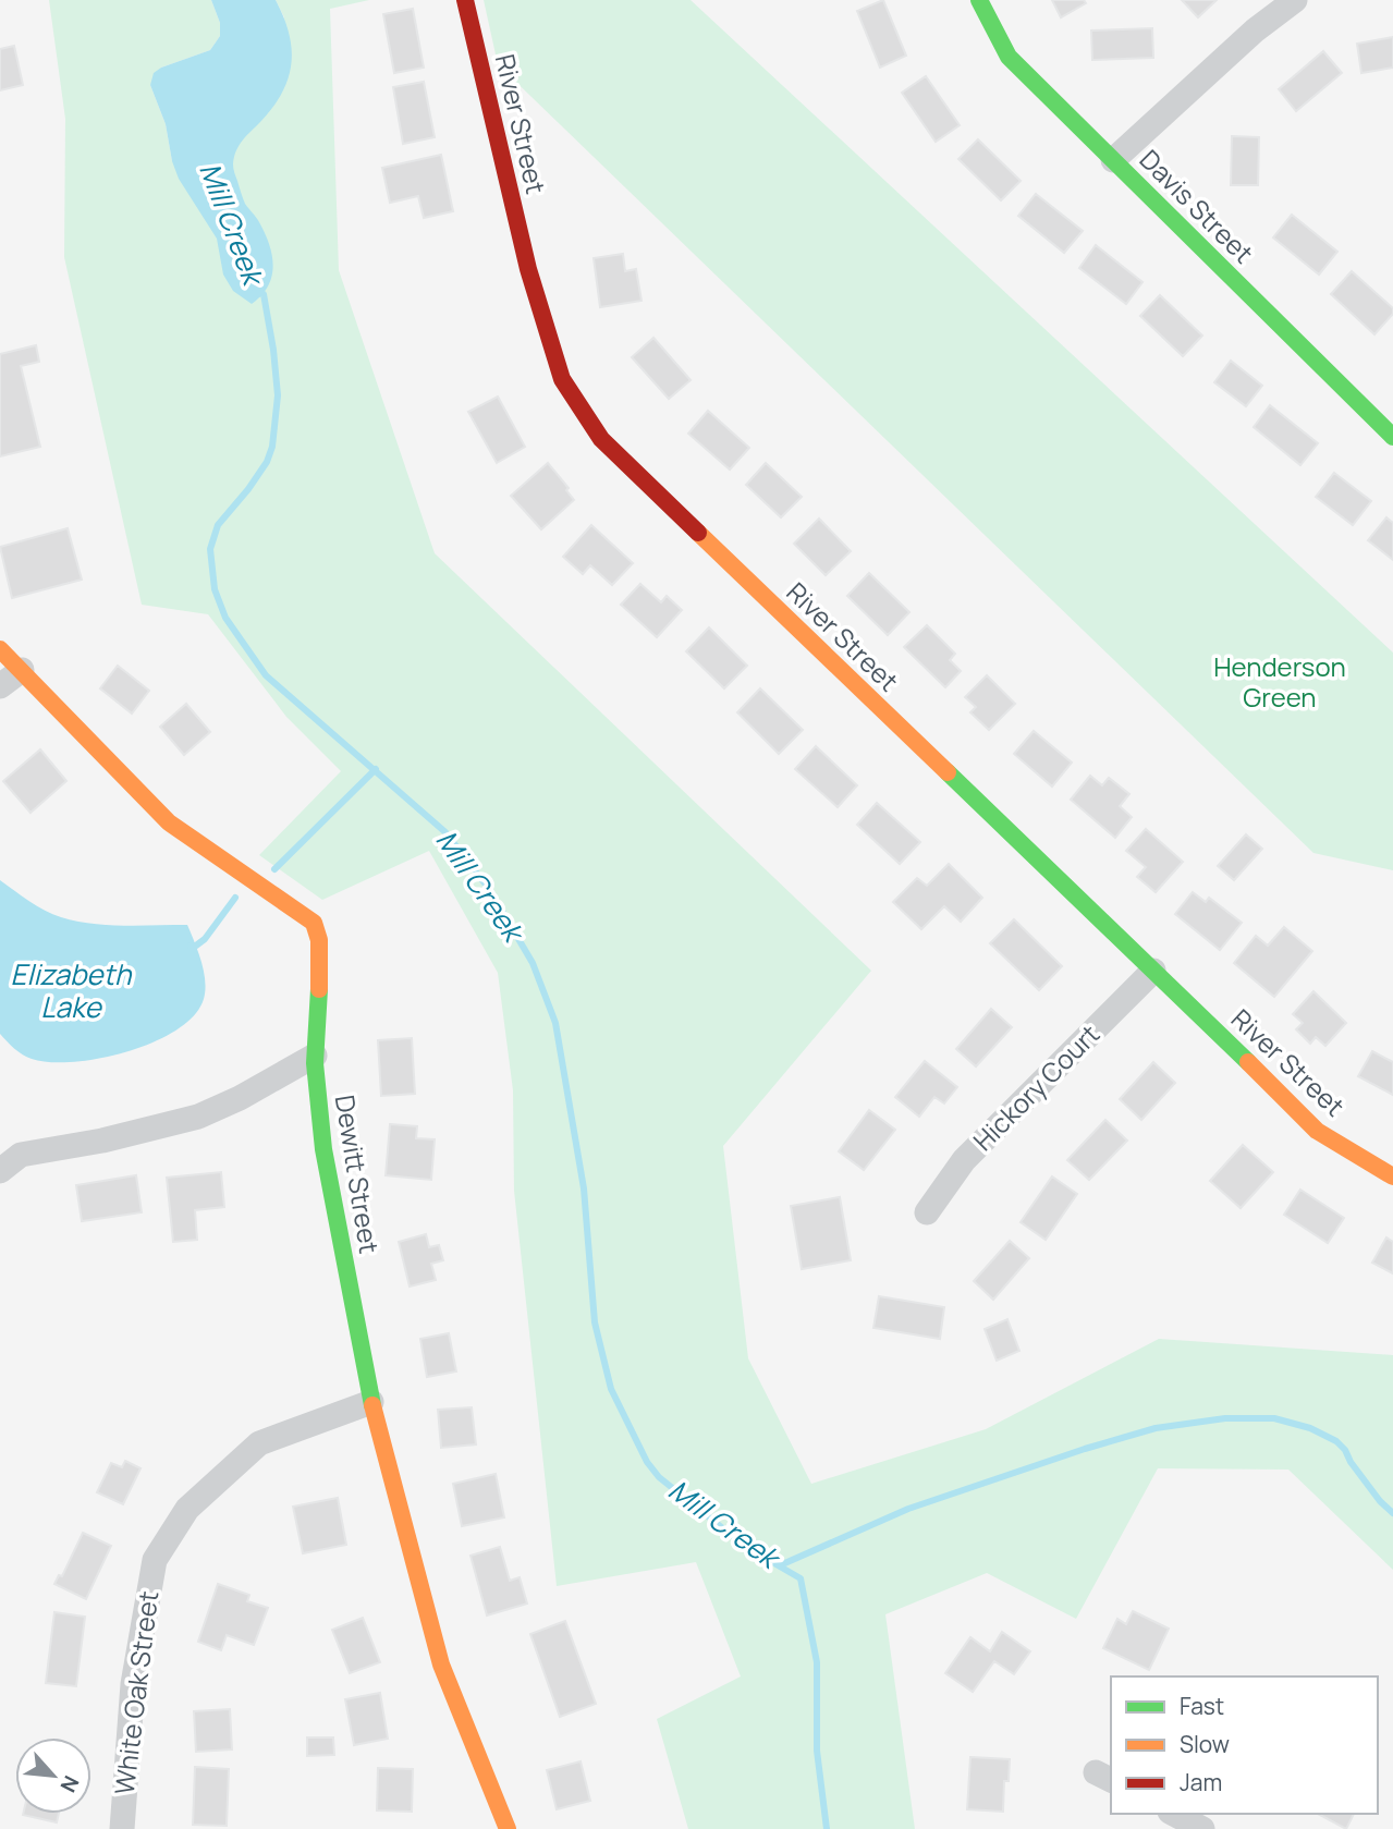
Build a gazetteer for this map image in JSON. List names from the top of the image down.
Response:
{
  "streets": {
    "street": [
      "River Street",
      "Davis Street",
      "Hickory Court",
      "Dewitt Street",
      "White Oak Street"
    ]
  },
  "crossings": [
    ["River Street", "Hickory Court"],
    ["Dewitt Street", "White Oak Street"]
  ],
  "water": ["Mill Creek", "Elizabeth Lake"],
  "parks": ["Henderson Green"],
  "legend": ["Fast", "Slow", "Jam"],
  "north": "bottom right"
}
